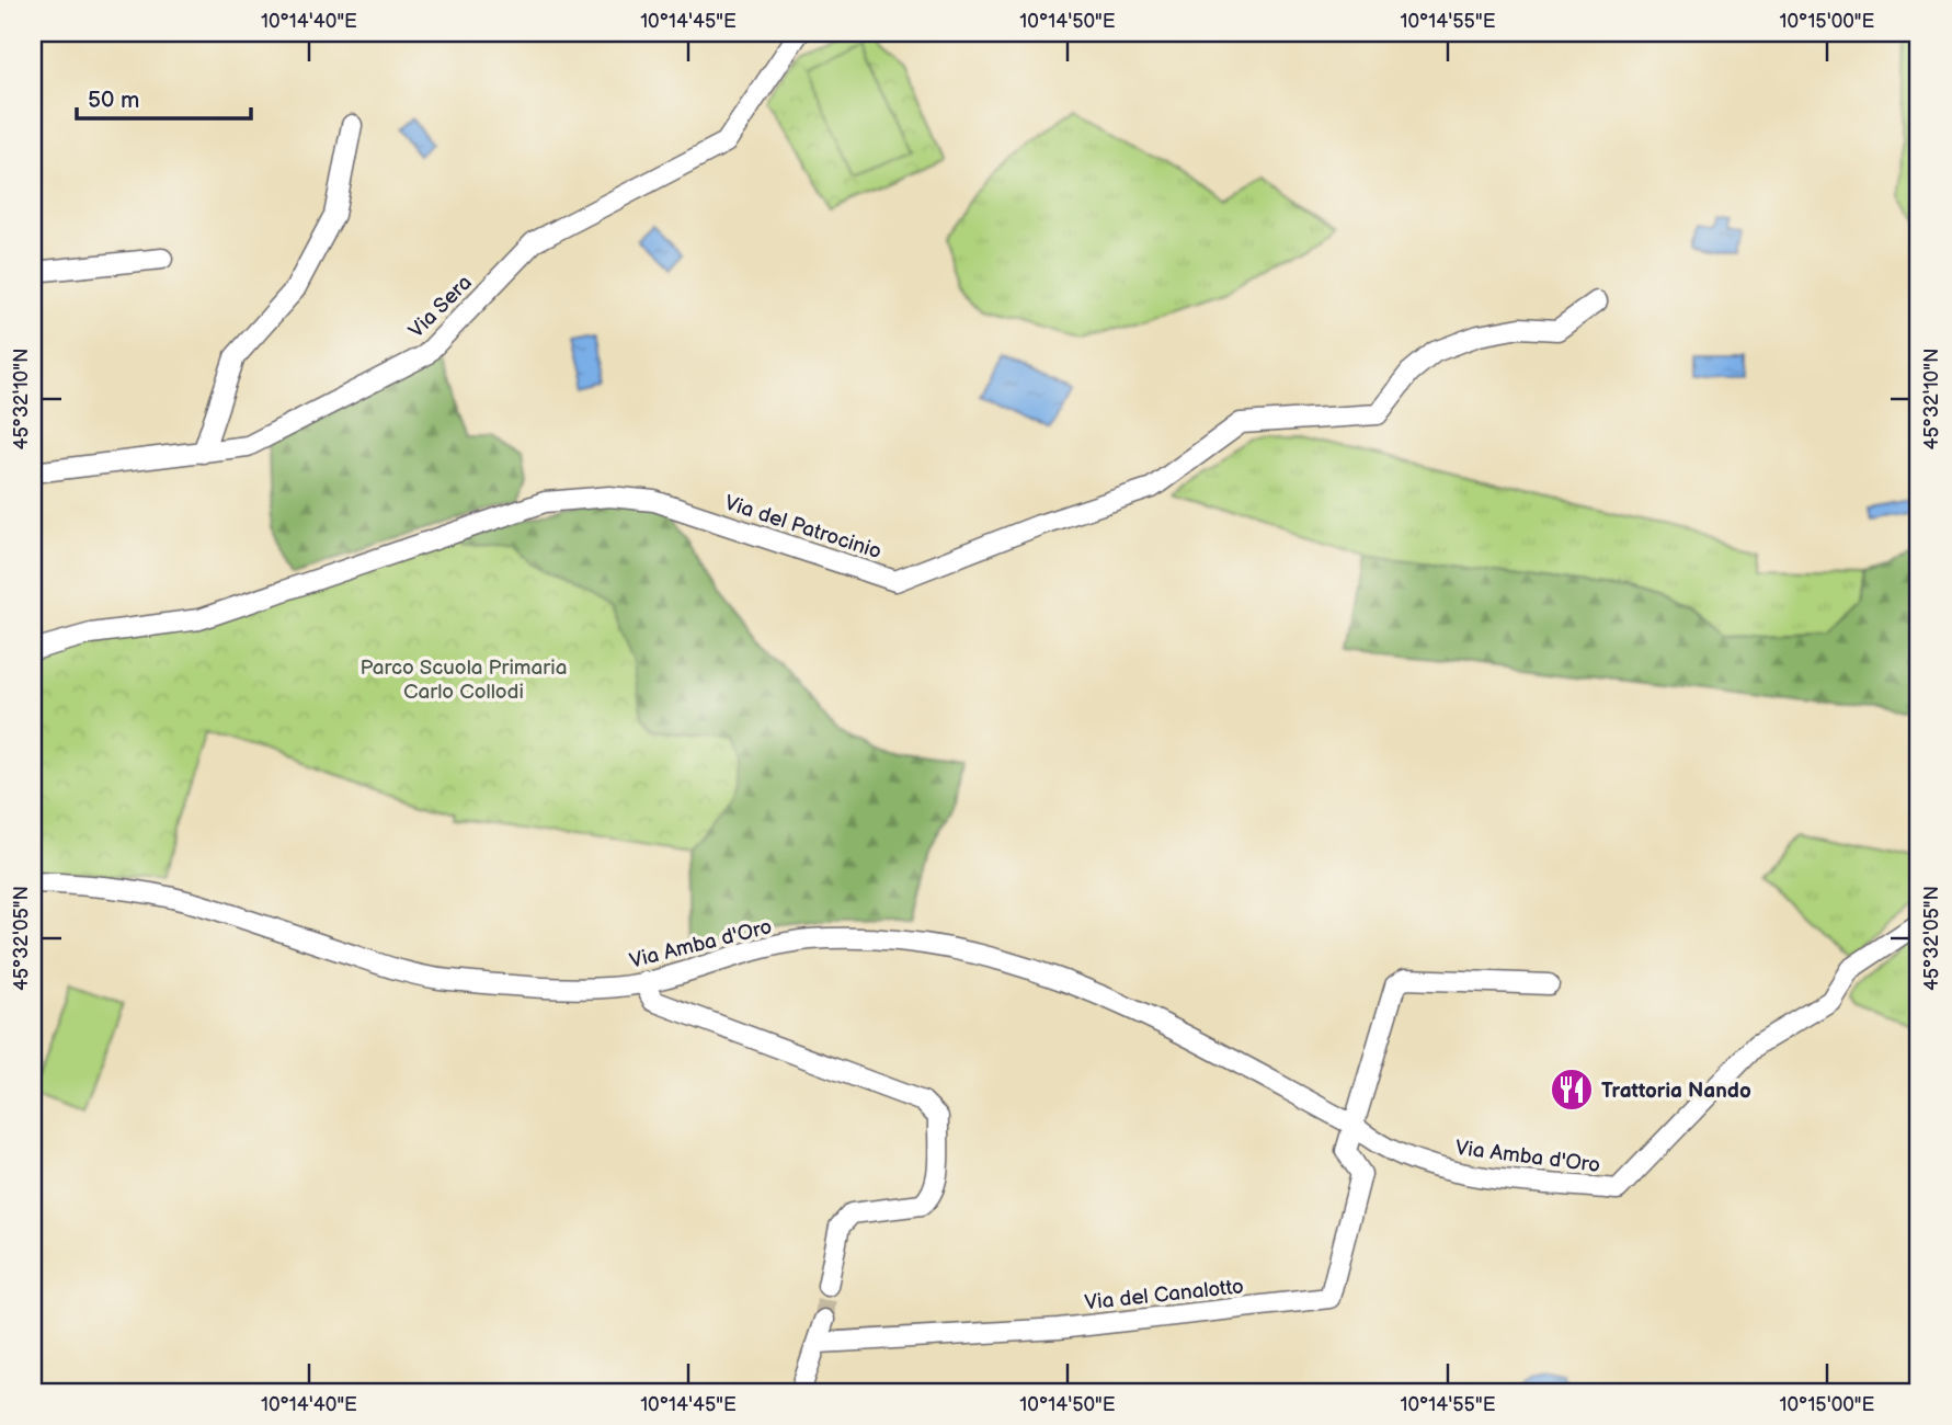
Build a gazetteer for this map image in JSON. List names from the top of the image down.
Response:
{
  "streets": {
    "street": [
      "Via Sera",
      "Via del Patrocinio",
      "Via Amba d'Oro",
      "Via del Canalotto"
    ]
  },
  "crossings": [
    ["Via Amba d'Oro", "Via del Canalotto"]
  ],
  "parks": ["Parco Scuola Primaria Carlo Collodi"],
  "places": {
    "restaurant": ["Trattoria Nando"]
  },
  "scale_bar": "50 m",
  "coordinates": [
    "10°14'40\"E",
    "10°14'45\"E",
    "10°14'50\"E",
    "10°14'55\"E",
    "10°15'00\"E",
    "45°32'10\"N",
    "45°32'05\"N"
  ]
}
